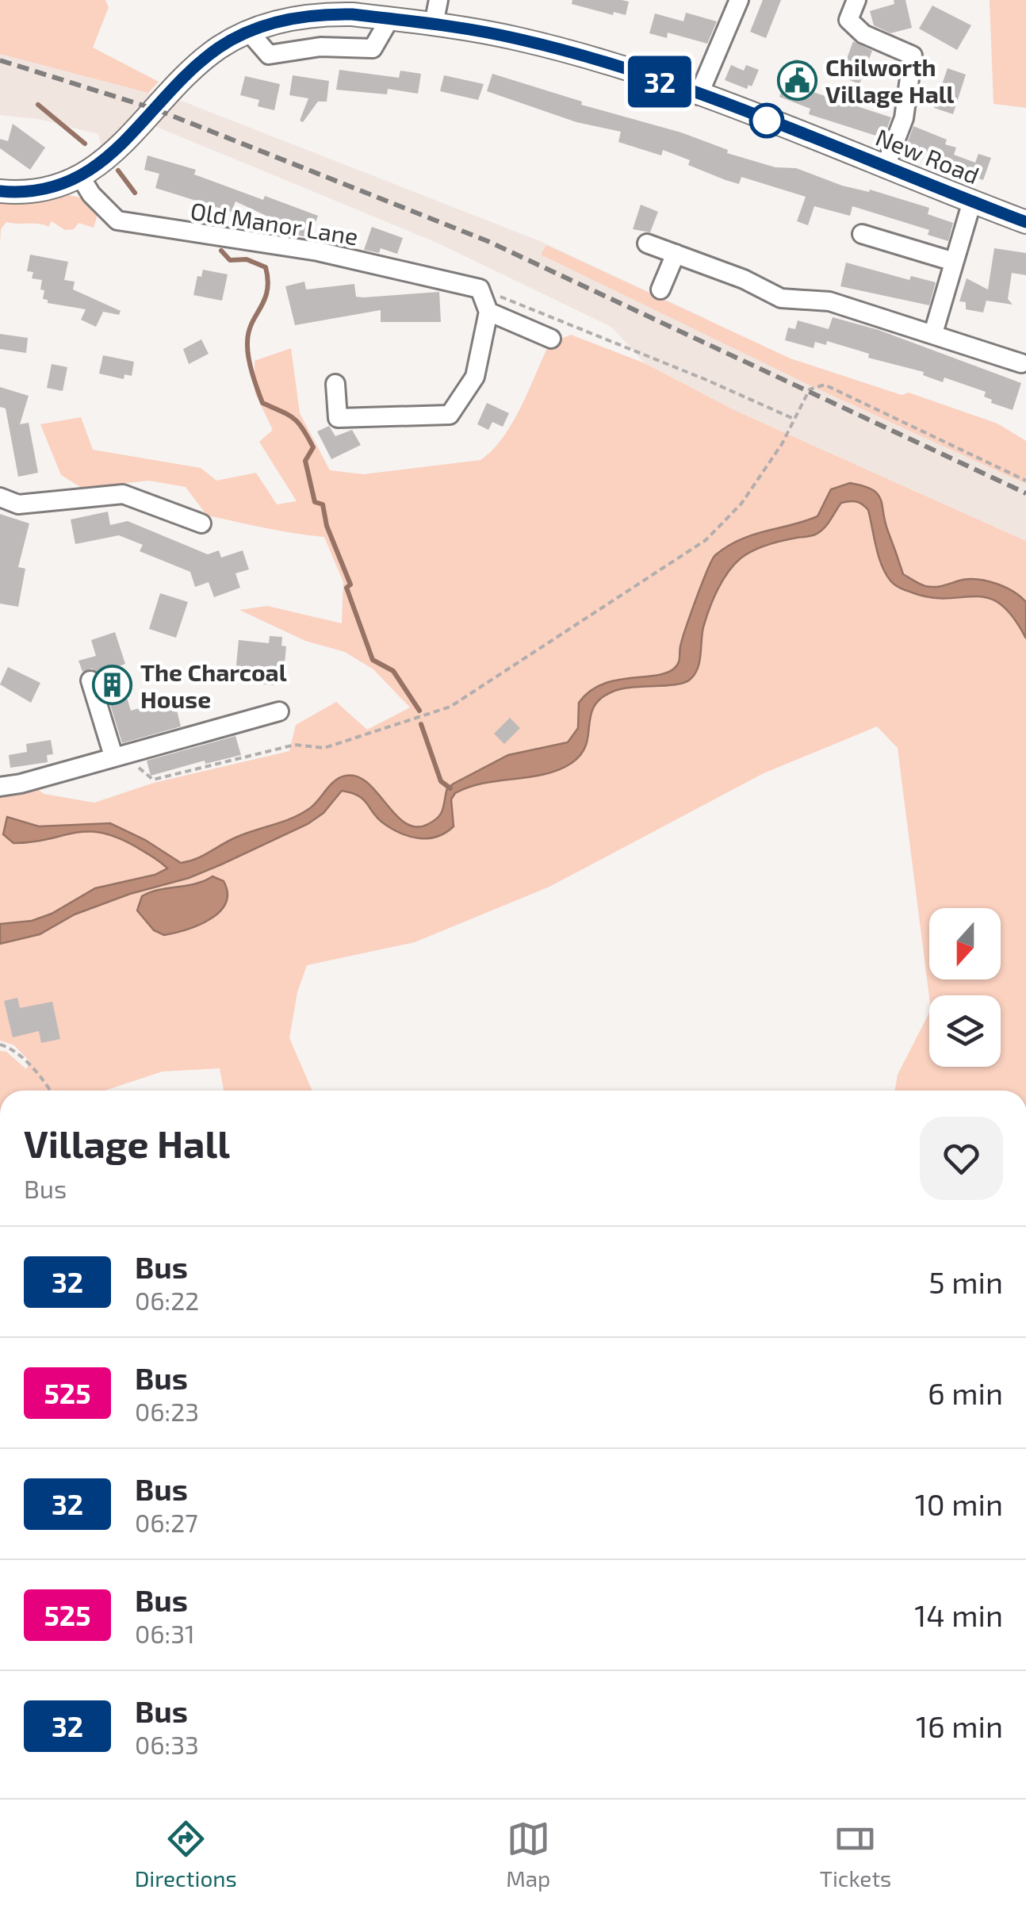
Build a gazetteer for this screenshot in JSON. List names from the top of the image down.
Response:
{
  "streets": {
    "main road": ["New Road"],
    "street": ["Old Manor Lane"]
  },
  "crossings": [
    ["New Road", "Old Manor Lane"]
  ],
  "places": {
    "public building": ["Chilworth Village Hall"],
    "building": ["The Charcoal House"]
  },
  "lines": ["bus line 32"],
  "north": "bottom",
  "page": {
    "on_map": "32",
    "heading": ["Village Hall", "Bus"],
    "list": [
      {
        "mark": "32",
        "name": "Bus",
        "note": "06:22",
        "value": "5 min"
      },
      {
        "mark": "525",
        "name": "Bus",
        "note": "06:23",
        "value": "6 min"
      },
      {
        "mark": "32",
        "name": "Bus",
        "note": "06:27",
        "value": "10 min"
      },
      {
        "mark": "525",
        "name": "Bus",
        "note": "06:31",
        "value": "14 min"
      },
      {
        "mark": "32",
        "name": "Bus",
        "note": "06:33",
        "value": "16 min"
      }
    ],
    "tabs": ["Directions", "Map", "Tickets"]
  }
}
